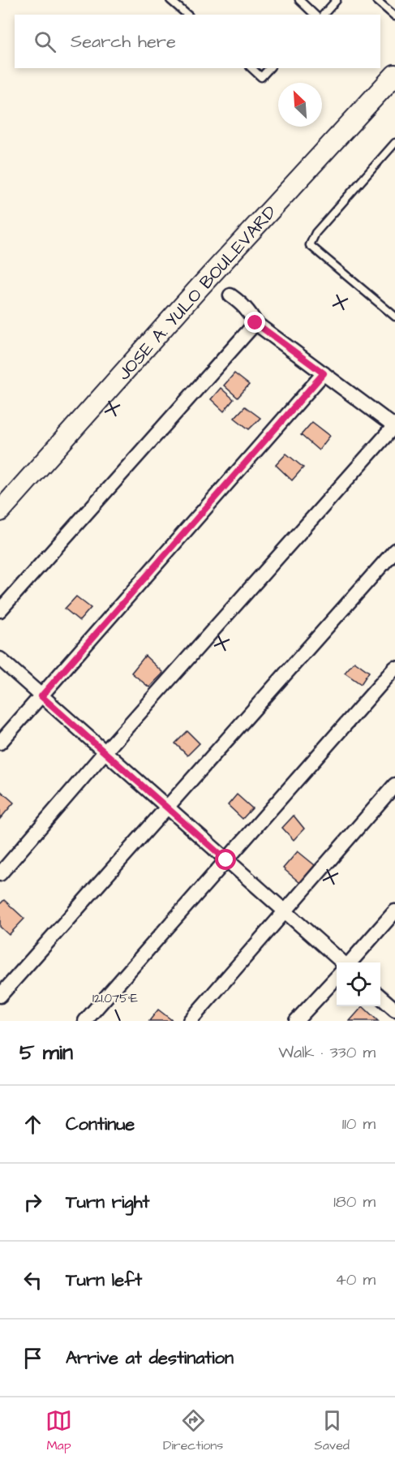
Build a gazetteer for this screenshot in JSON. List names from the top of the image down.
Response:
{
  "streets": {
    "main road": ["JOSE A. YULO BOULEVARD"]
  },
  "north": "top left",
  "page": {
    "search": "Search here",
    "heading": ["5 min", "Walk · 330 m"],
    "list": [
      ["Continue", "110 m"],
      ["Turn right", "180 m"],
      ["Turn left", "40 m"],
      "Arrive at destination"
    ],
    "nav": ["Map", "Directions", "Saved"]
  },
  "coordinates": ["121.075°E"]
}
